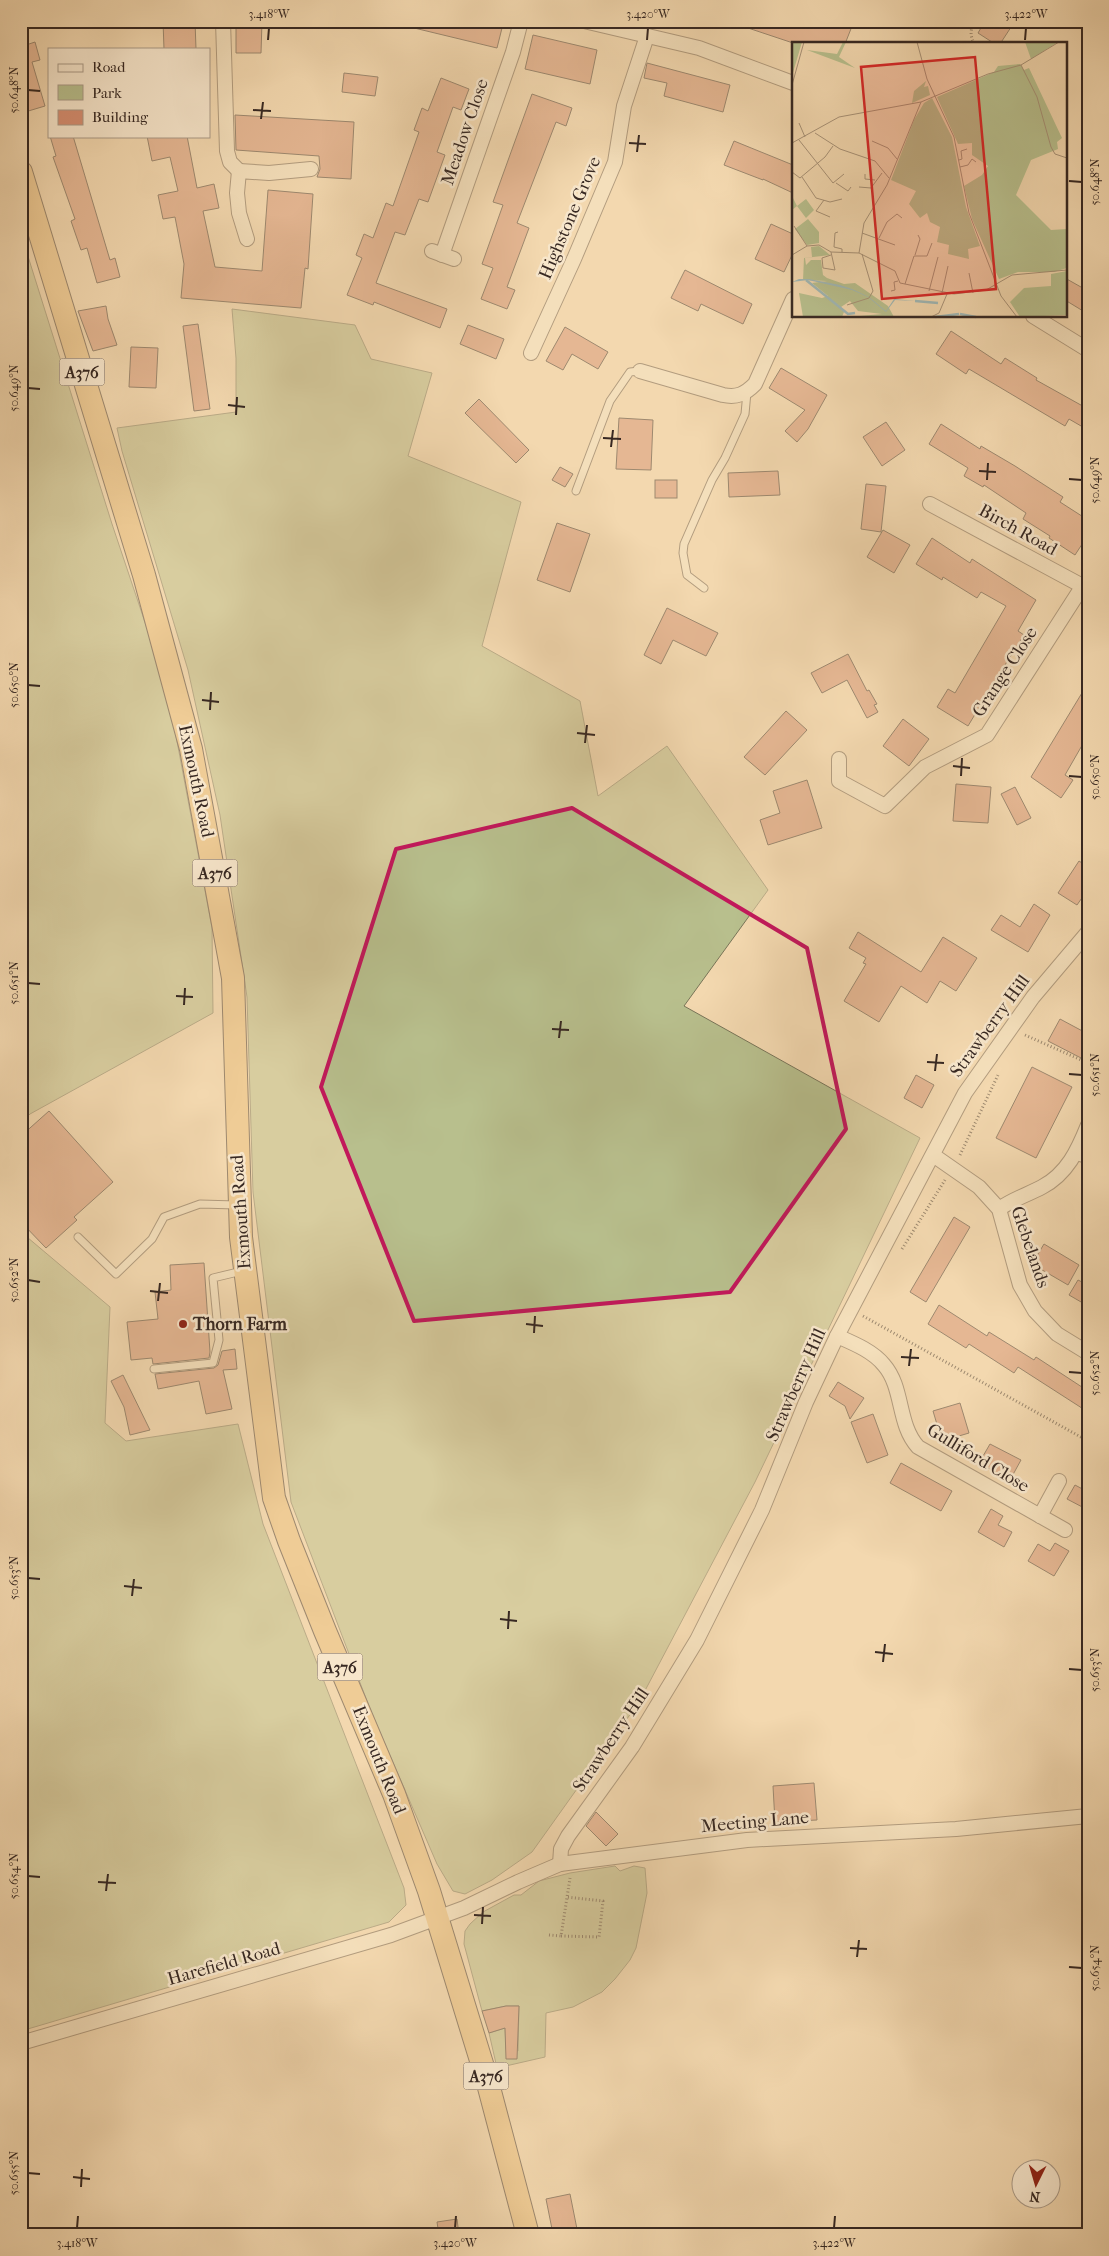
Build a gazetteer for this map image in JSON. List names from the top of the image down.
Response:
{
  "streets": {
    "highway": ["A376", "Exmouth Road"],
    "street": [
      "Meadow Close",
      "Highstone Grove",
      "Birch Road",
      "Grange Close",
      "Strawberry Hill",
      "Glebelands",
      "Gulliford Close",
      "Meeting Lane",
      "Harefield Road"
    ]
  },
  "crossings": [
    ["Birch Road", "Grange Close"],
    ["Exmouth Road", "Meeting Lane"],
    ["Exmouth Road", "Harefield Road"],
    ["Strawberry Hill", "Glebelands"],
    ["Strawberry Hill", "Gulliford Close"],
    ["Strawberry Hill", "Meeting Lane"],
    ["Meeting Lane", "Harefield Road"]
  ],
  "places": ["Thorn Farm"],
  "legend": ["Road", "Park", "Building"],
  "north": "bottom",
  "coordinates": [
    "3.418°W",
    "3.420°W",
    "3.422°W",
    "50.648°N",
    "50.649°N",
    "50.650°N",
    "50.651°N",
    "50.652°N",
    "50.653°N",
    "50.654°N",
    "50.655°N"
  ]
}
